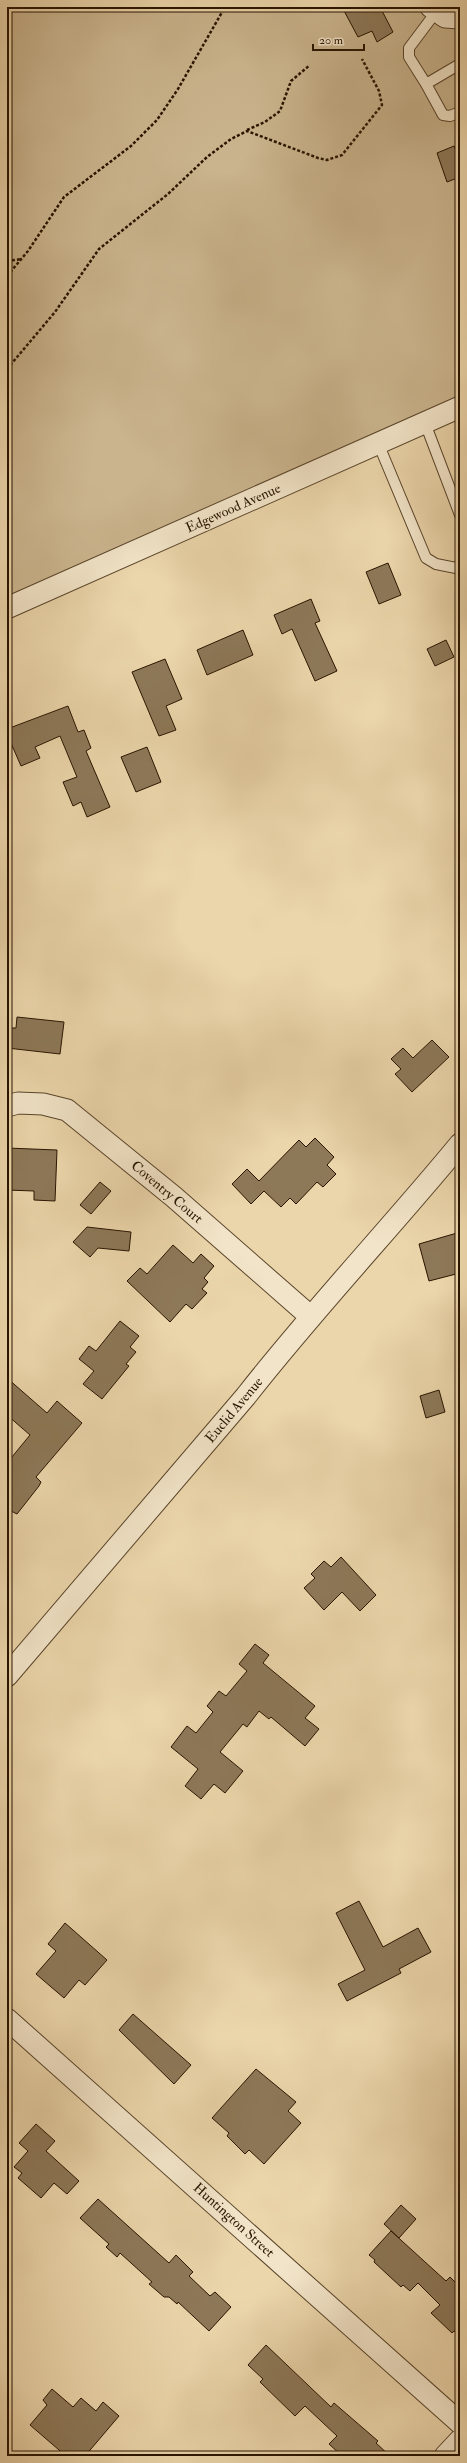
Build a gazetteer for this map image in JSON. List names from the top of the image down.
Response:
{
  "streets": {
    "street": [
      "Edgewood Avenue",
      "Coventry Court",
      "Euclid Avenue",
      "Huntington Street"
    ]
  },
  "crossings": [
    ["Coventry Court", "Euclid Avenue"]
  ],
  "scale_bar": "20 m"
}
